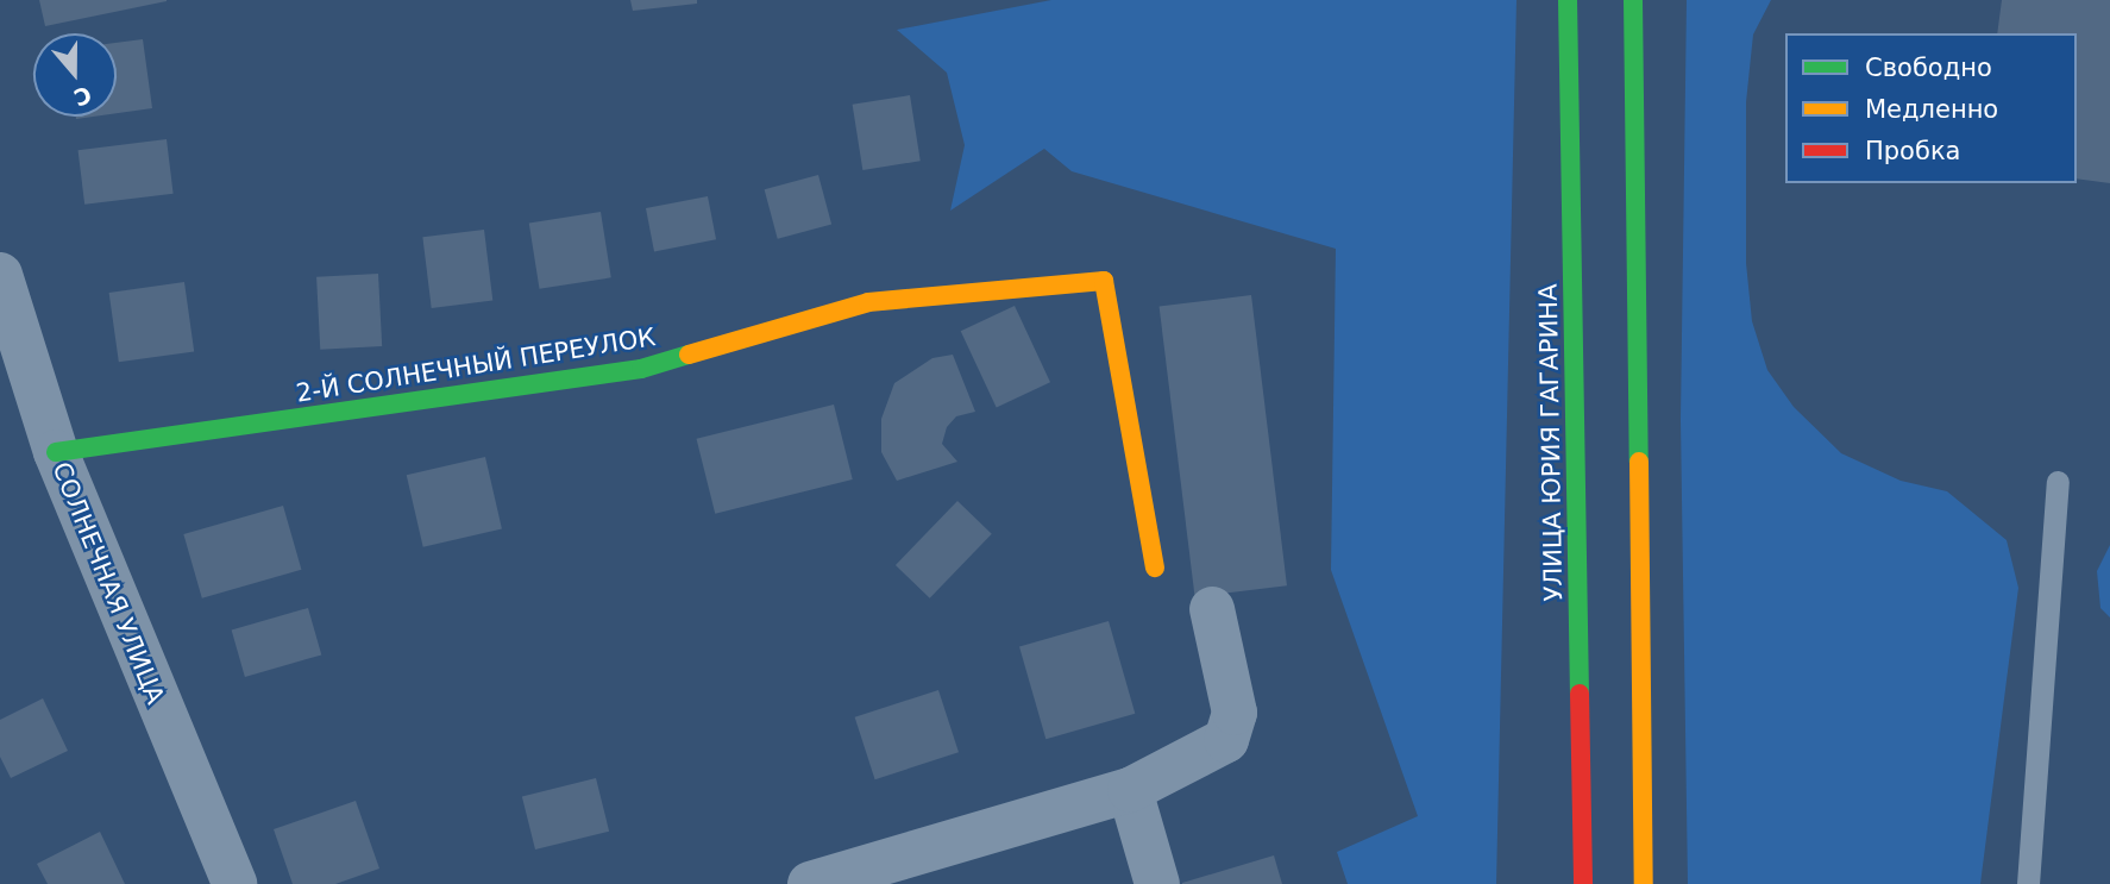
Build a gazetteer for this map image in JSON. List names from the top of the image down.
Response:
{
  "streets": {
    "main road": ["2-Й СОЛНЕЧНЫЙ ПЕРЕУЛОК", "УЛИЦА ЮРИЯ ГАГАРИНА"],
    "street": ["СОЛНЕЧНАЯ УЛИЦА"]
  },
  "crossings": [
    ["2-Й СОЛНЕЧНЫЙ ПЕРЕУЛОК", "СОЛНЕЧНАЯ УЛИЦА"]
  ],
  "legend": ["Свободно", "Медленно", "Пробка"],
  "north": "bottom"
}
